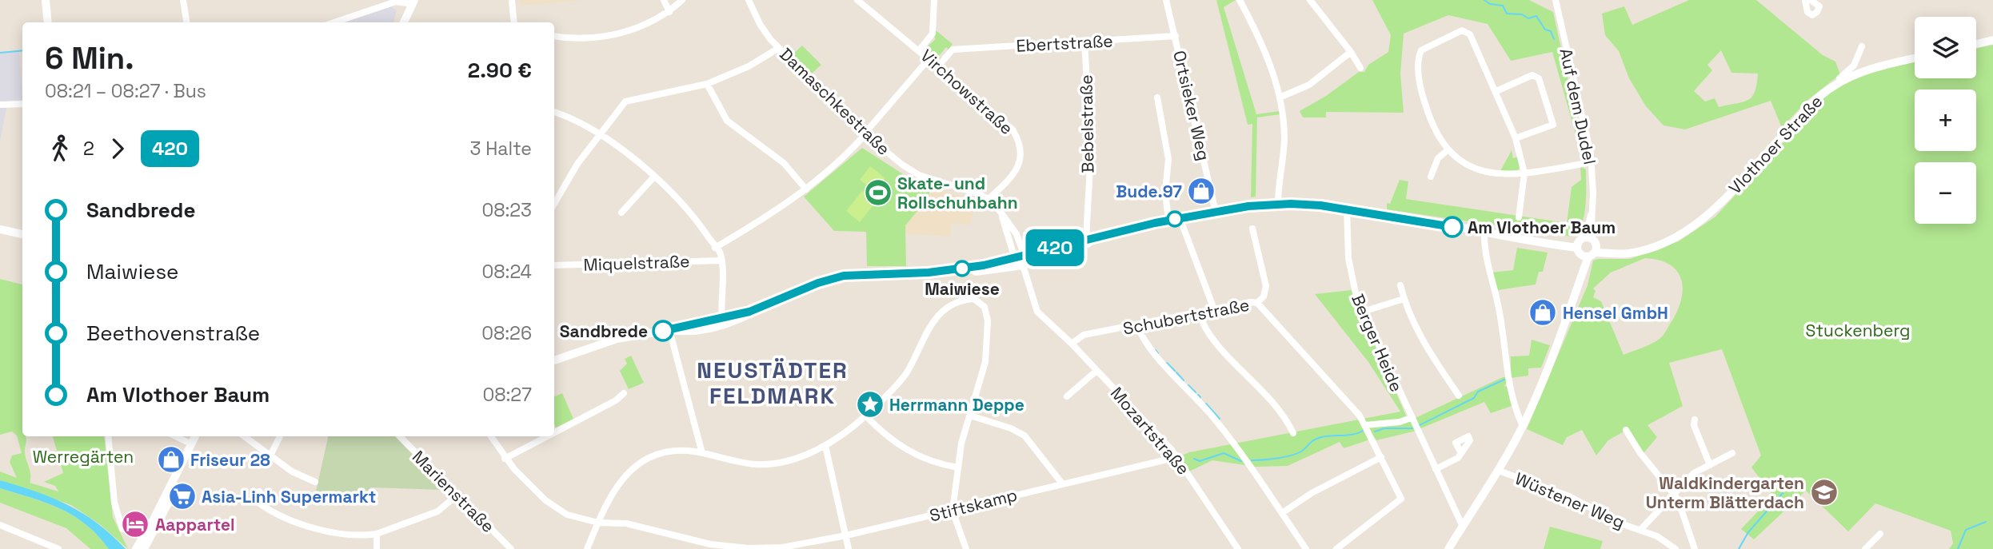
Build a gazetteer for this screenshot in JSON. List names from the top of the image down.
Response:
{
  "streets": {
    "main road": ["Vlothoer Straße"],
    "street": [
      "Ebertstraße",
      "Virchowstraße",
      "Damaschkestraße",
      "Ortsieker Weg",
      "Auf dem Dudel",
      "Bebelstraße",
      "Miquelstraße",
      "Schubertstraße",
      "Berger Heide",
      "Mozartstraße",
      "Marienstraße",
      "Wüstener Weg",
      "Stiftskamp"
    ]
  },
  "crossings": [
    ["Ebertstraße", "Virchowstraße"],
    ["Ebertstraße", "Ortsieker Weg"],
    ["Ebertstraße", "Bebelstraße"],
    ["Virchowstraße", "Damaschkestraße"],
    ["Damaschkestraße", "Mozartstraße"],
    ["Ortsieker Weg", "Vlothoer Straße"],
    ["Auf dem Dudel", "Vlothoer Straße"],
    ["Vlothoer Straße", "Berger Heide"],
    ["Schubertstraße", "Mozartstraße"],
    ["Mozartstraße", "Stiftskamp"]
  ],
  "districts": ["NEUSTÄDTER FELDMARK"],
  "parks": ["Stuckenberg", "Werregärten"],
  "places": {
    "shop": ["Bude.97", "Hensel GmbH", "Friseur 28"],
    "sports": ["Skate- und Rollschuhbahn"],
    "other": ["Am Vlothoer Baum", "Maiwiese", "Sandbrede"],
    "place": ["Herrmann Deppe"],
    "school or university": ["Waldkindergarten Unterm Blätterdach"],
    "supermarket": ["Asia-Linh Supermarkt"],
    "hotel": ["Aappartel"]
  },
  "lines": ["bus line 420"],
  "page": {
    "on_map": "420",
    "map_buttons": ["+", "−"],
    "heading": ["6 Min.", "08:21 – 08:27 · Bus", "2.90 €"],
    "legs": ["2", "420", "3 Halte"],
    "list": [
      {
        "name": "Sandbrede",
        "value": "08:23"
      },
      {
        "name": "Maiwiese",
        "value": "08:24"
      },
      {
        "name": "Beethovenstraße",
        "value": "08:26"
      },
      {
        "name": "Am Vlothoer Baum",
        "value": "08:27"
      }
    ]
  }
}
